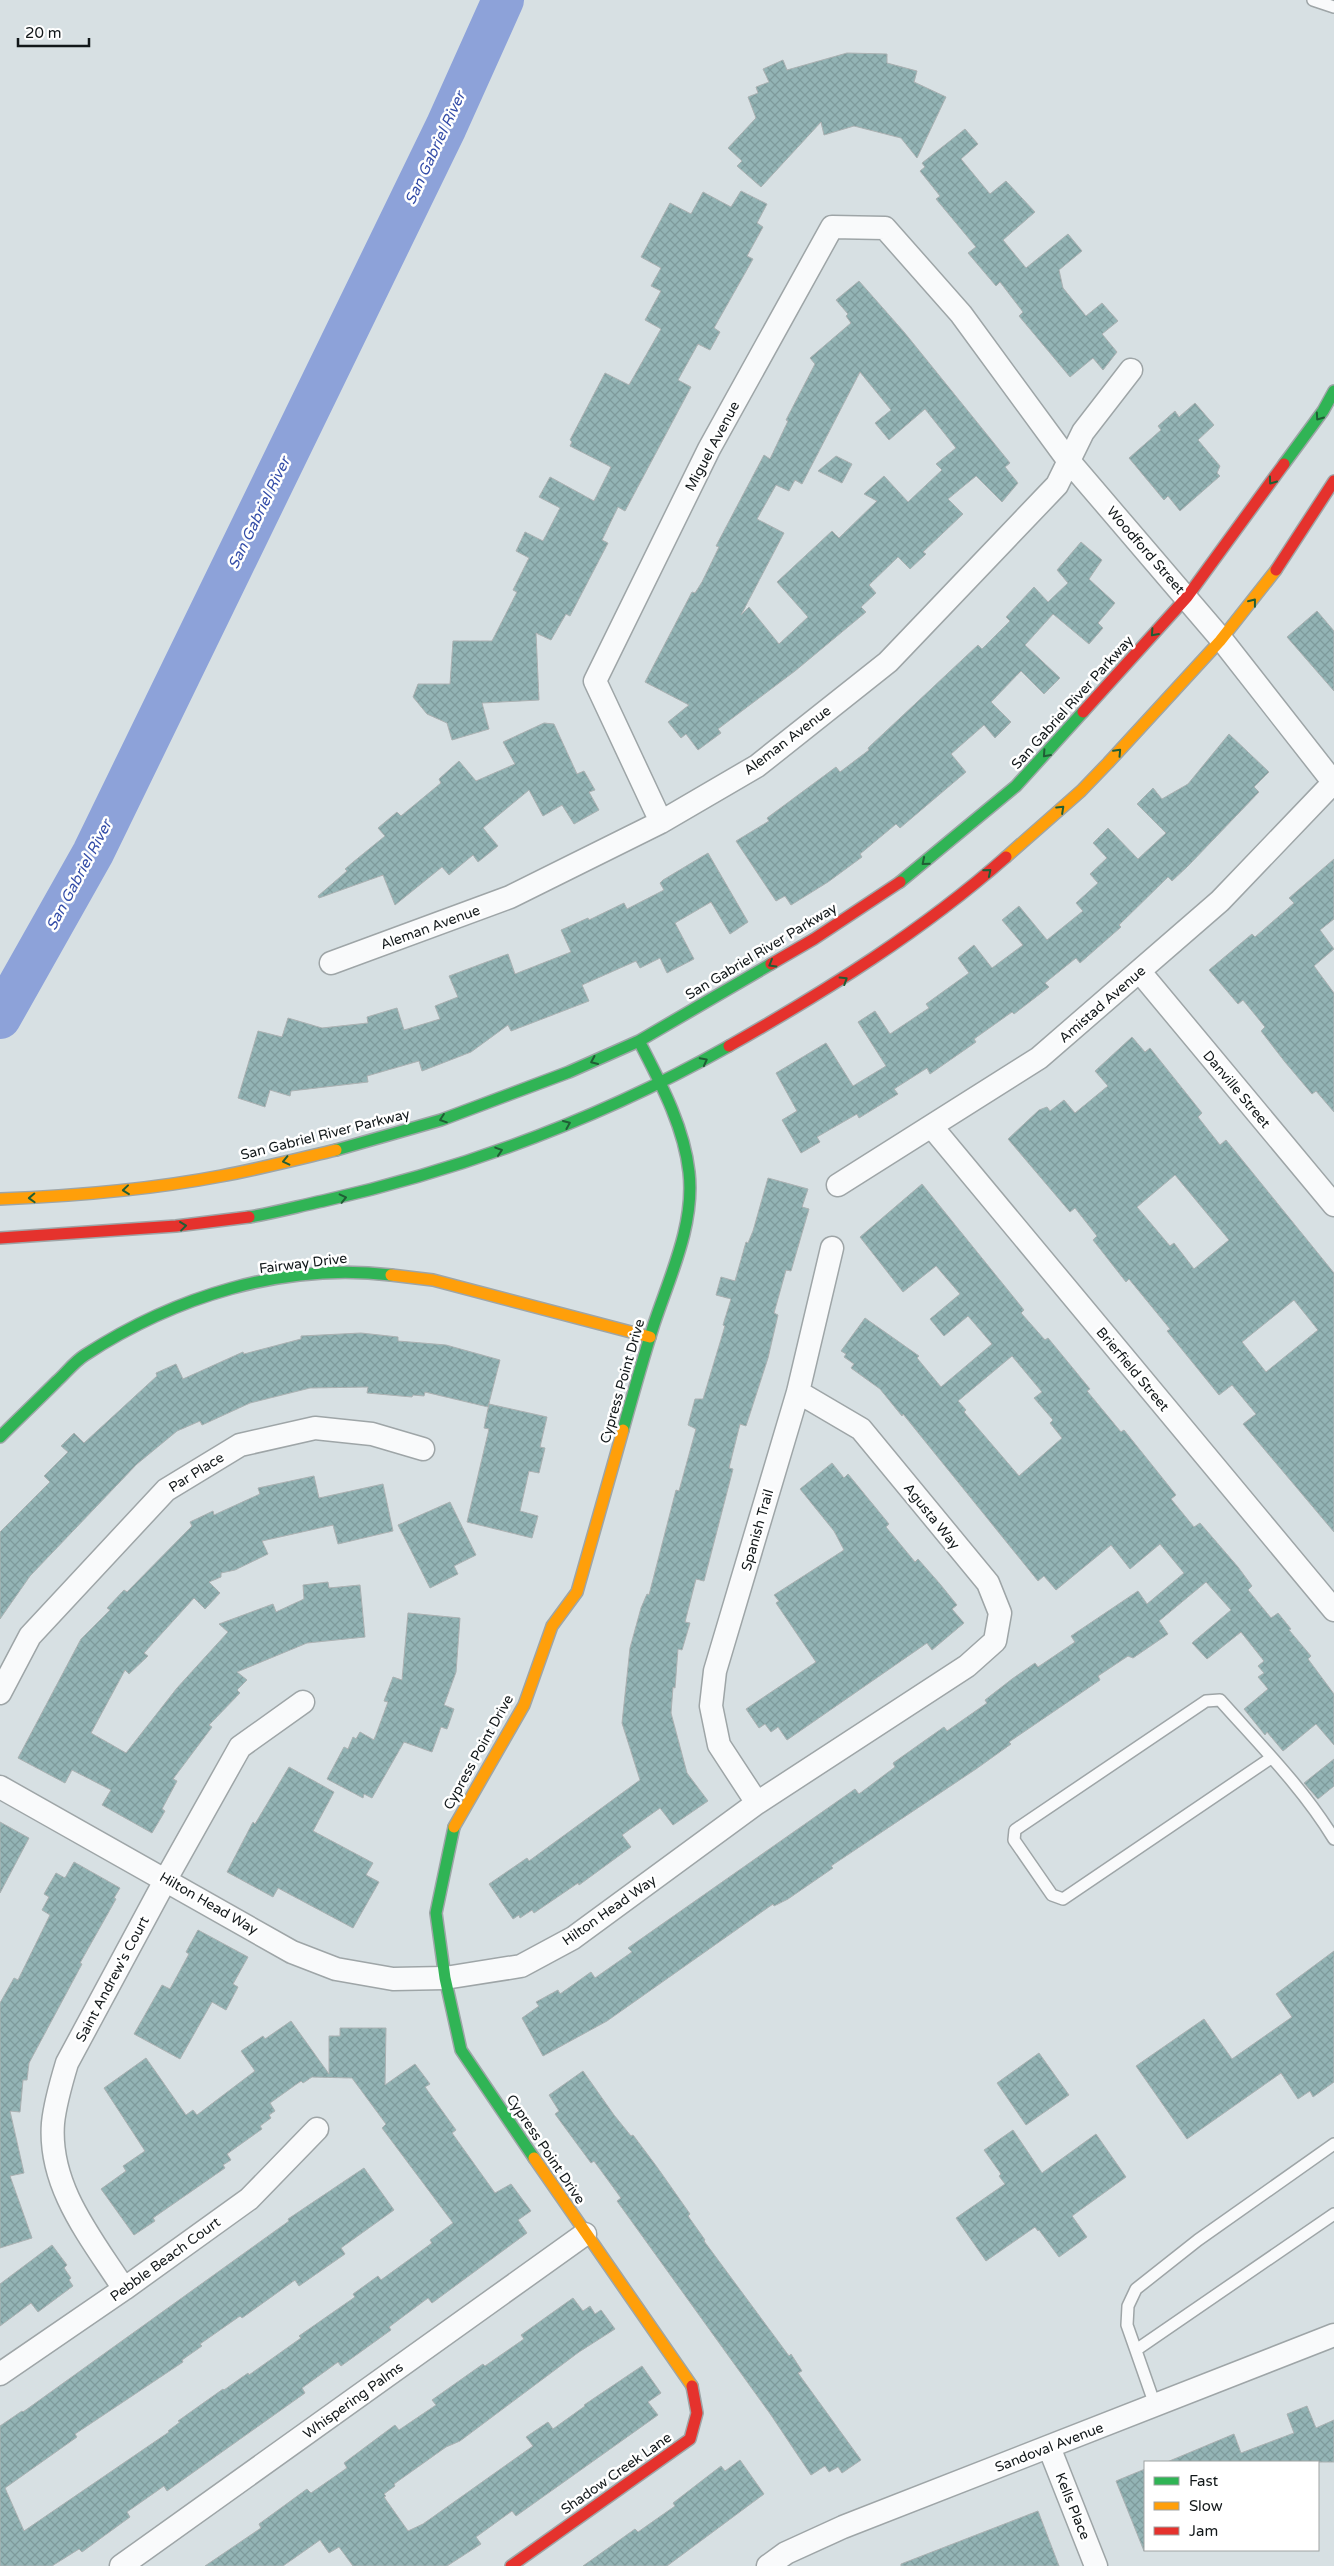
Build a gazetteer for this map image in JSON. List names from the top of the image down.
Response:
{
  "streets": {
    "main road": [
      "San Gabriel River Parkway",
      "Fairway Drive",
      "Cypress Point Drive",
      "Shadow Creek Lane"
    ],
    "street": [
      "Miguel Avenue",
      "Woodford Street",
      "Aleman Avenue",
      "Amistad Avenue",
      "Danville Street",
      "Brierfield Street",
      "Par Place",
      "Agusta Way",
      "Spanish Trail",
      "Hilton Head Way",
      "Saint Andrew's Court",
      "Pebble Beach Court",
      "Whispering Palms",
      "Sandoval Avenue",
      "Kells Place"
    ]
  },
  "crossings": [
    ["Miguel Avenue", "Woodford Street"],
    ["Miguel Avenue", "Aleman Avenue"],
    ["Woodford Street", "San Gabriel River Parkway"],
    ["Woodford Street", "Aleman Avenue"],
    ["Woodford Street", "Amistad Avenue"],
    ["San Gabriel River Parkway", "Cypress Point Drive"],
    ["Amistad Avenue", "Danville Street"],
    ["Amistad Avenue", "Brierfield Street"],
    ["Fairway Drive", "Cypress Point Drive"],
    ["Cypress Point Drive", "Hilton Head Way"],
    ["Cypress Point Drive", "Whispering Palms"],
    ["Cypress Point Drive", "Shadow Creek Lane"],
    ["Agusta Way", "Spanish Trail"],
    ["Agusta Way", "Hilton Head Way"],
    ["Spanish Trail", "Hilton Head Way"],
    ["Hilton Head Way", "Saint Andrew's Court"],
    ["Saint Andrew's Court", "Pebble Beach Court"],
    ["Whispering Palms", "Shadow Creek Lane"],
    ["Sandoval Avenue", "Kells Place"]
  ],
  "water": ["San Gabriel River"],
  "legend": ["Fast", "Slow", "Jam"],
  "scale_bar": "20 m"
}
